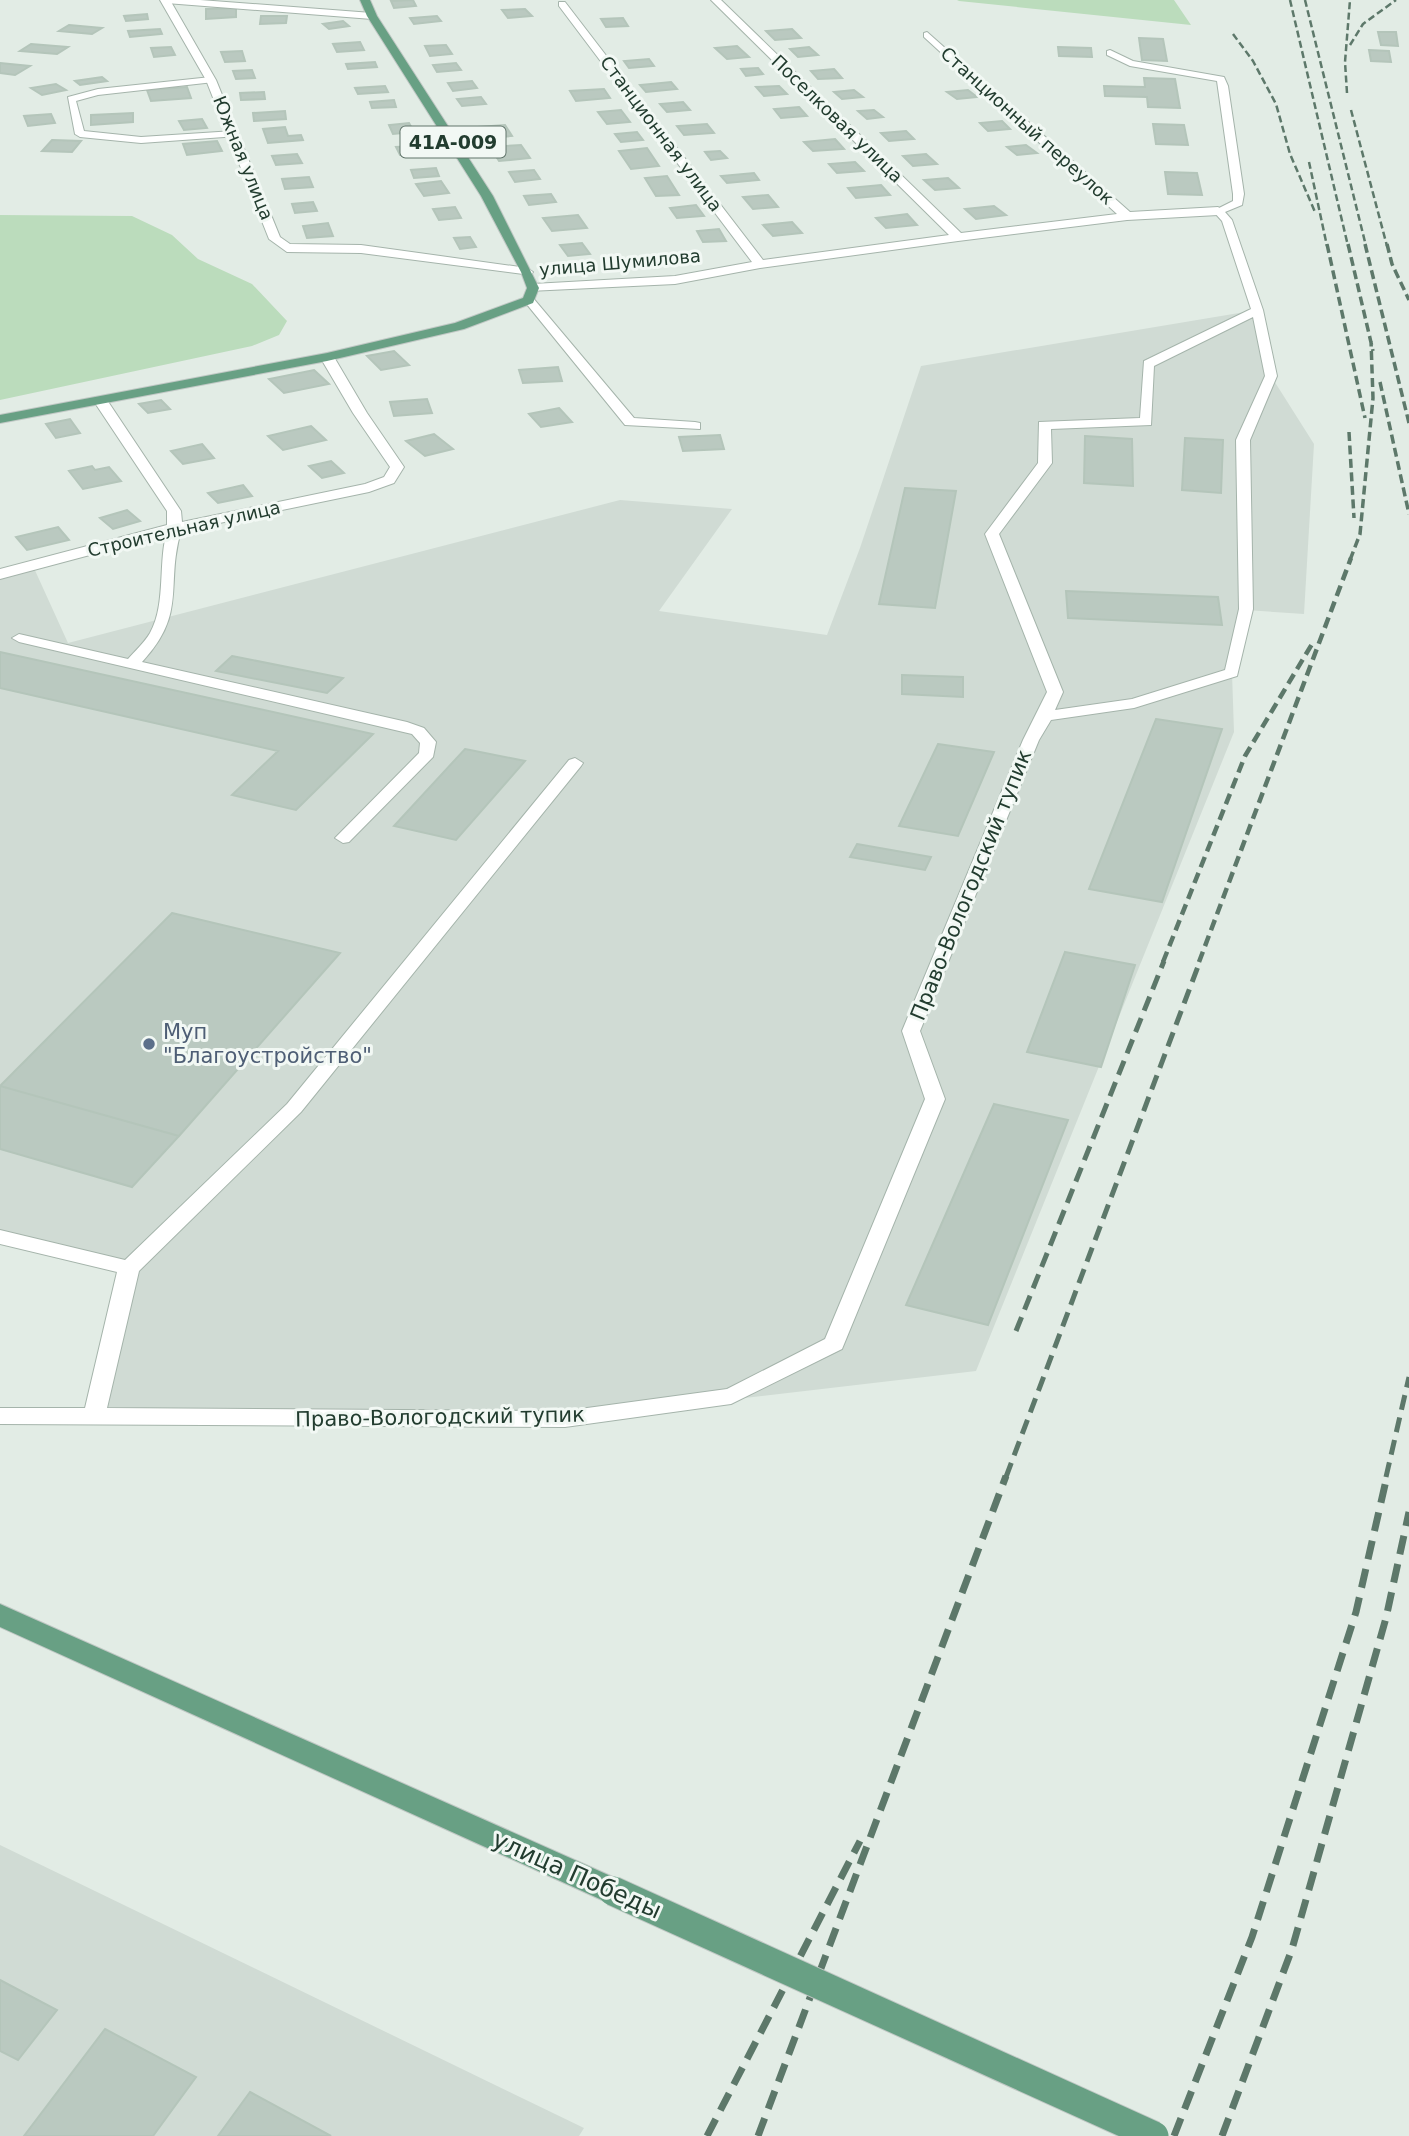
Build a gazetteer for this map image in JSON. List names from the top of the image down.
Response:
{
  "streets": {
    "main road": ["41А-009", "улица Шумилова", "улица Победы"],
    "street": [
      "Поселковая улица",
      "Станционный переулок",
      "Станционная улица",
      "Южная улица",
      "Строительная улица"
    ],
    "lane": ["Право-Вологодский тупик"]
  },
  "crossings": [
    ["Поселковая улица", "улица Шумилова"],
    ["Станционный переулок", "улица Шумилова"],
    ["Станционная улица", "улица Шумилова"],
    ["41А-009", "Южная улица"],
    ["41А-009", "улица Шумилова"],
    ["улица Шумилова", "Строительная улица"]
  ],
  "places": ["Муп \"Благоустройство\""]
}
